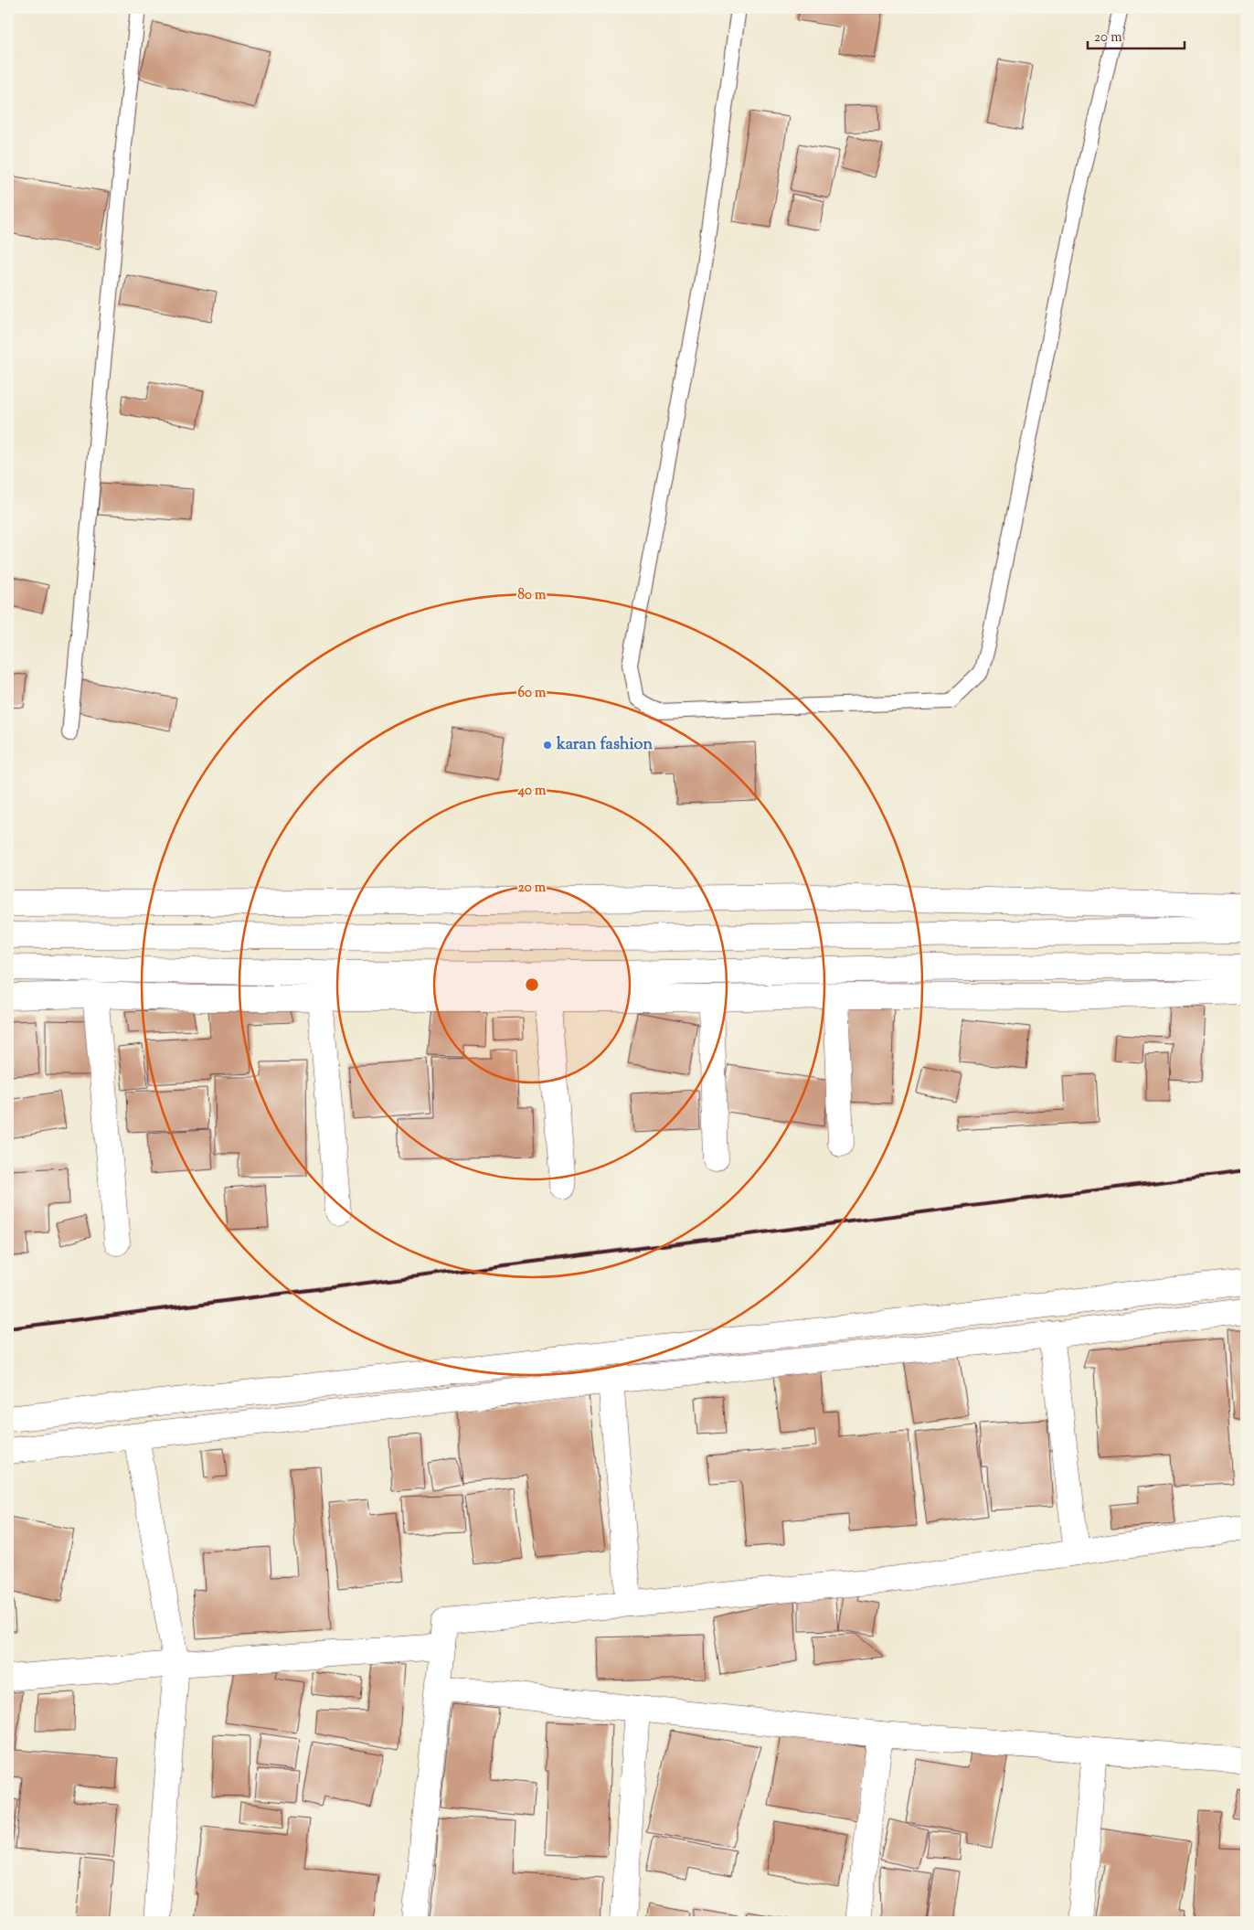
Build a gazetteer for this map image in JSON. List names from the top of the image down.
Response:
{
  "places": ["karan fashion"],
  "scale_bar": "20 m",
  "rings": [
    "80 m",
    "60 m",
    "40 m",
    "20 m"
  ]
}
